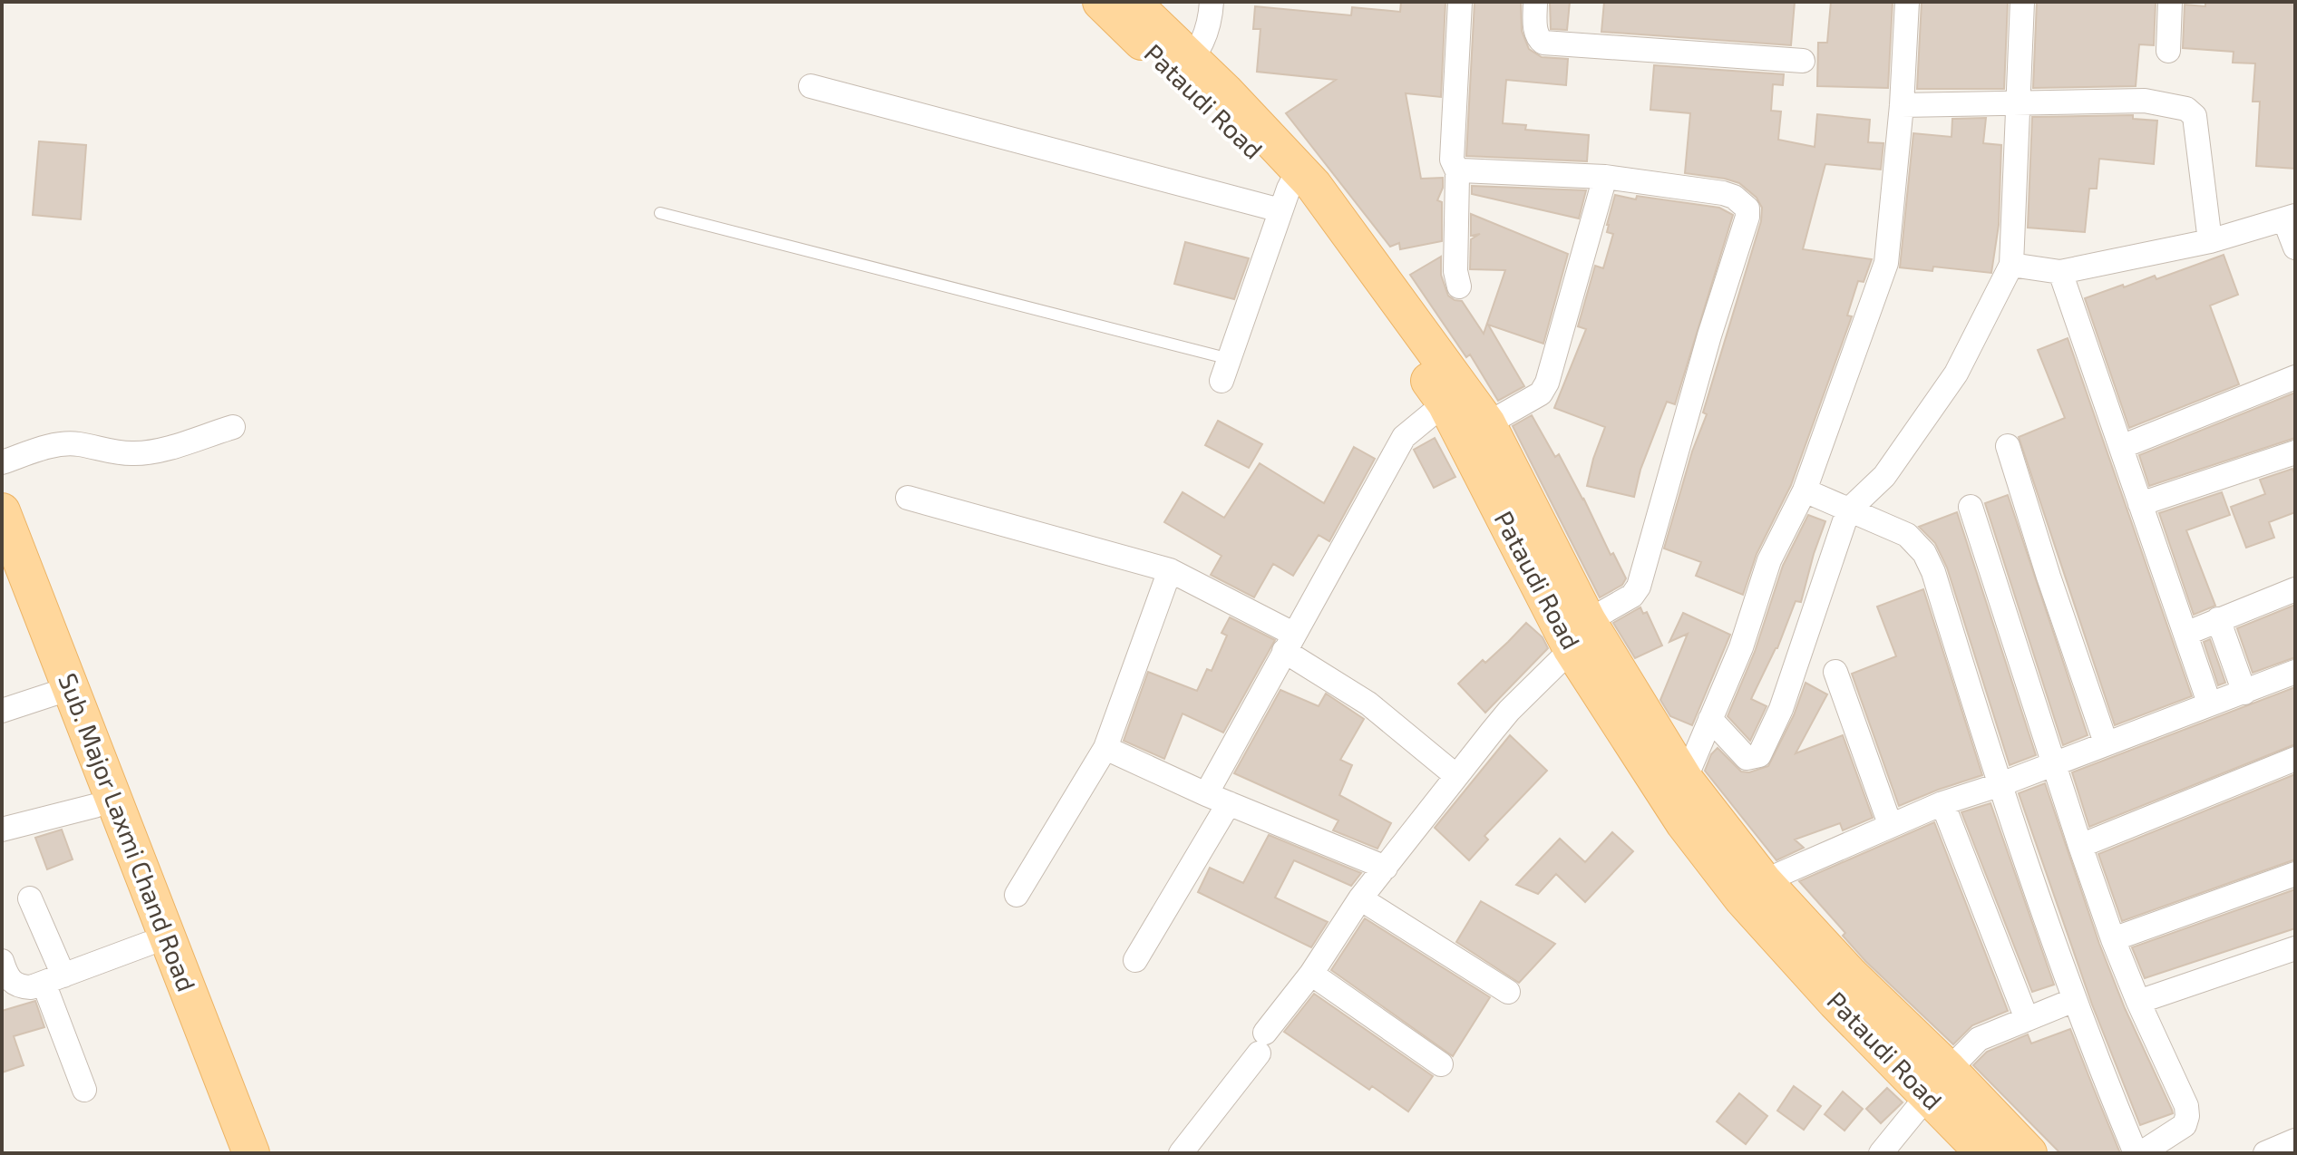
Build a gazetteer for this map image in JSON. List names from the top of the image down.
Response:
{
  "streets": {
    "main road": ["Pataudi Road", "Sub. Major Laxmi Chand Road"]
  }
}
